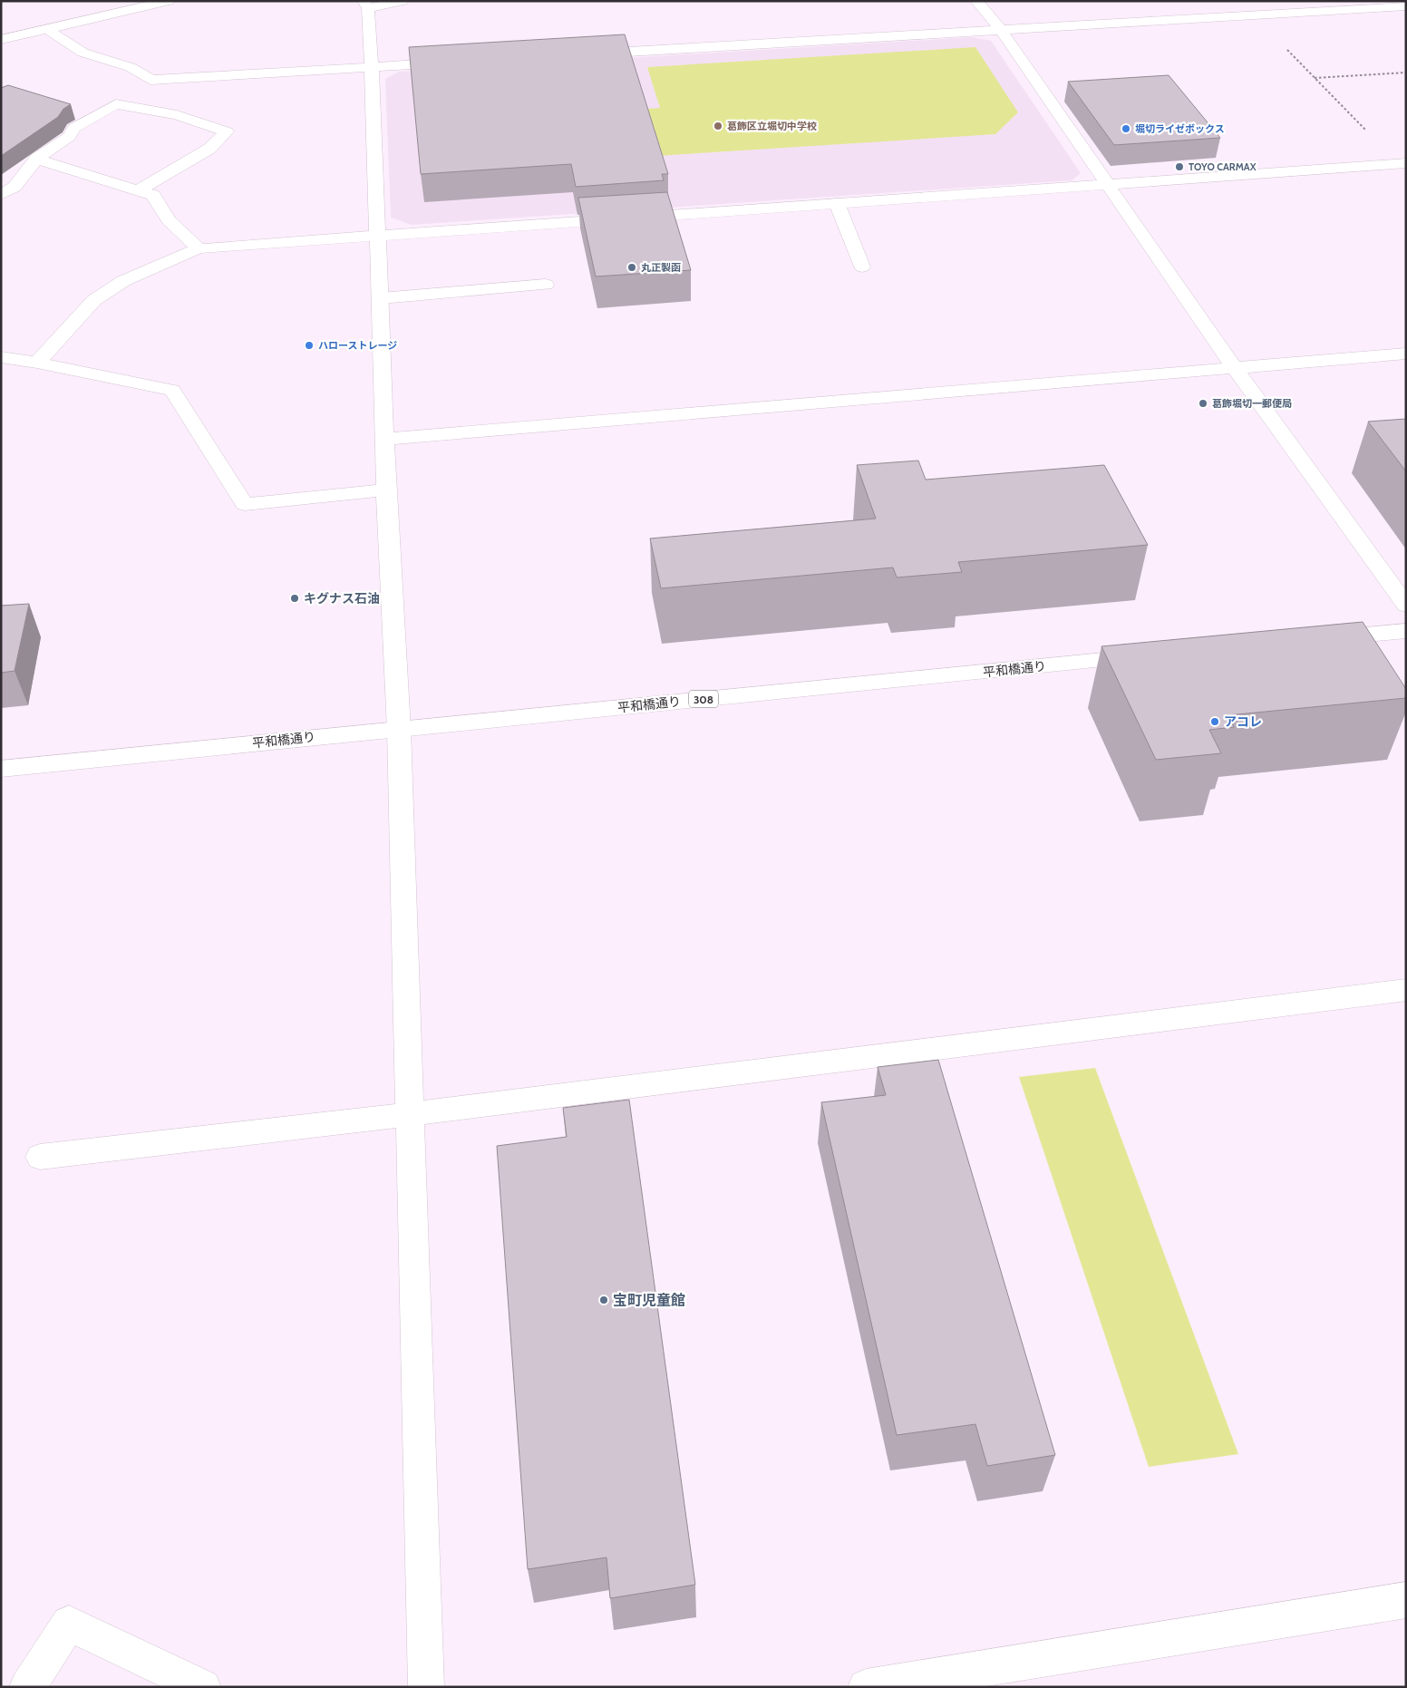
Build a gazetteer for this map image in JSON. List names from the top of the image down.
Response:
{
  "streets": {
    "street": ["平和橋通り", "308"]
  },
  "places": [
    "葛飾区立堀切中学校",
    "堀切ライゼボックス",
    "TOYO CARMAX",
    "丸正製函",
    "ハローストレージ",
    "葛飾堀切一郵便局",
    "キグナス石油",
    "アコレ",
    "宝町児童館"
  ]
}
